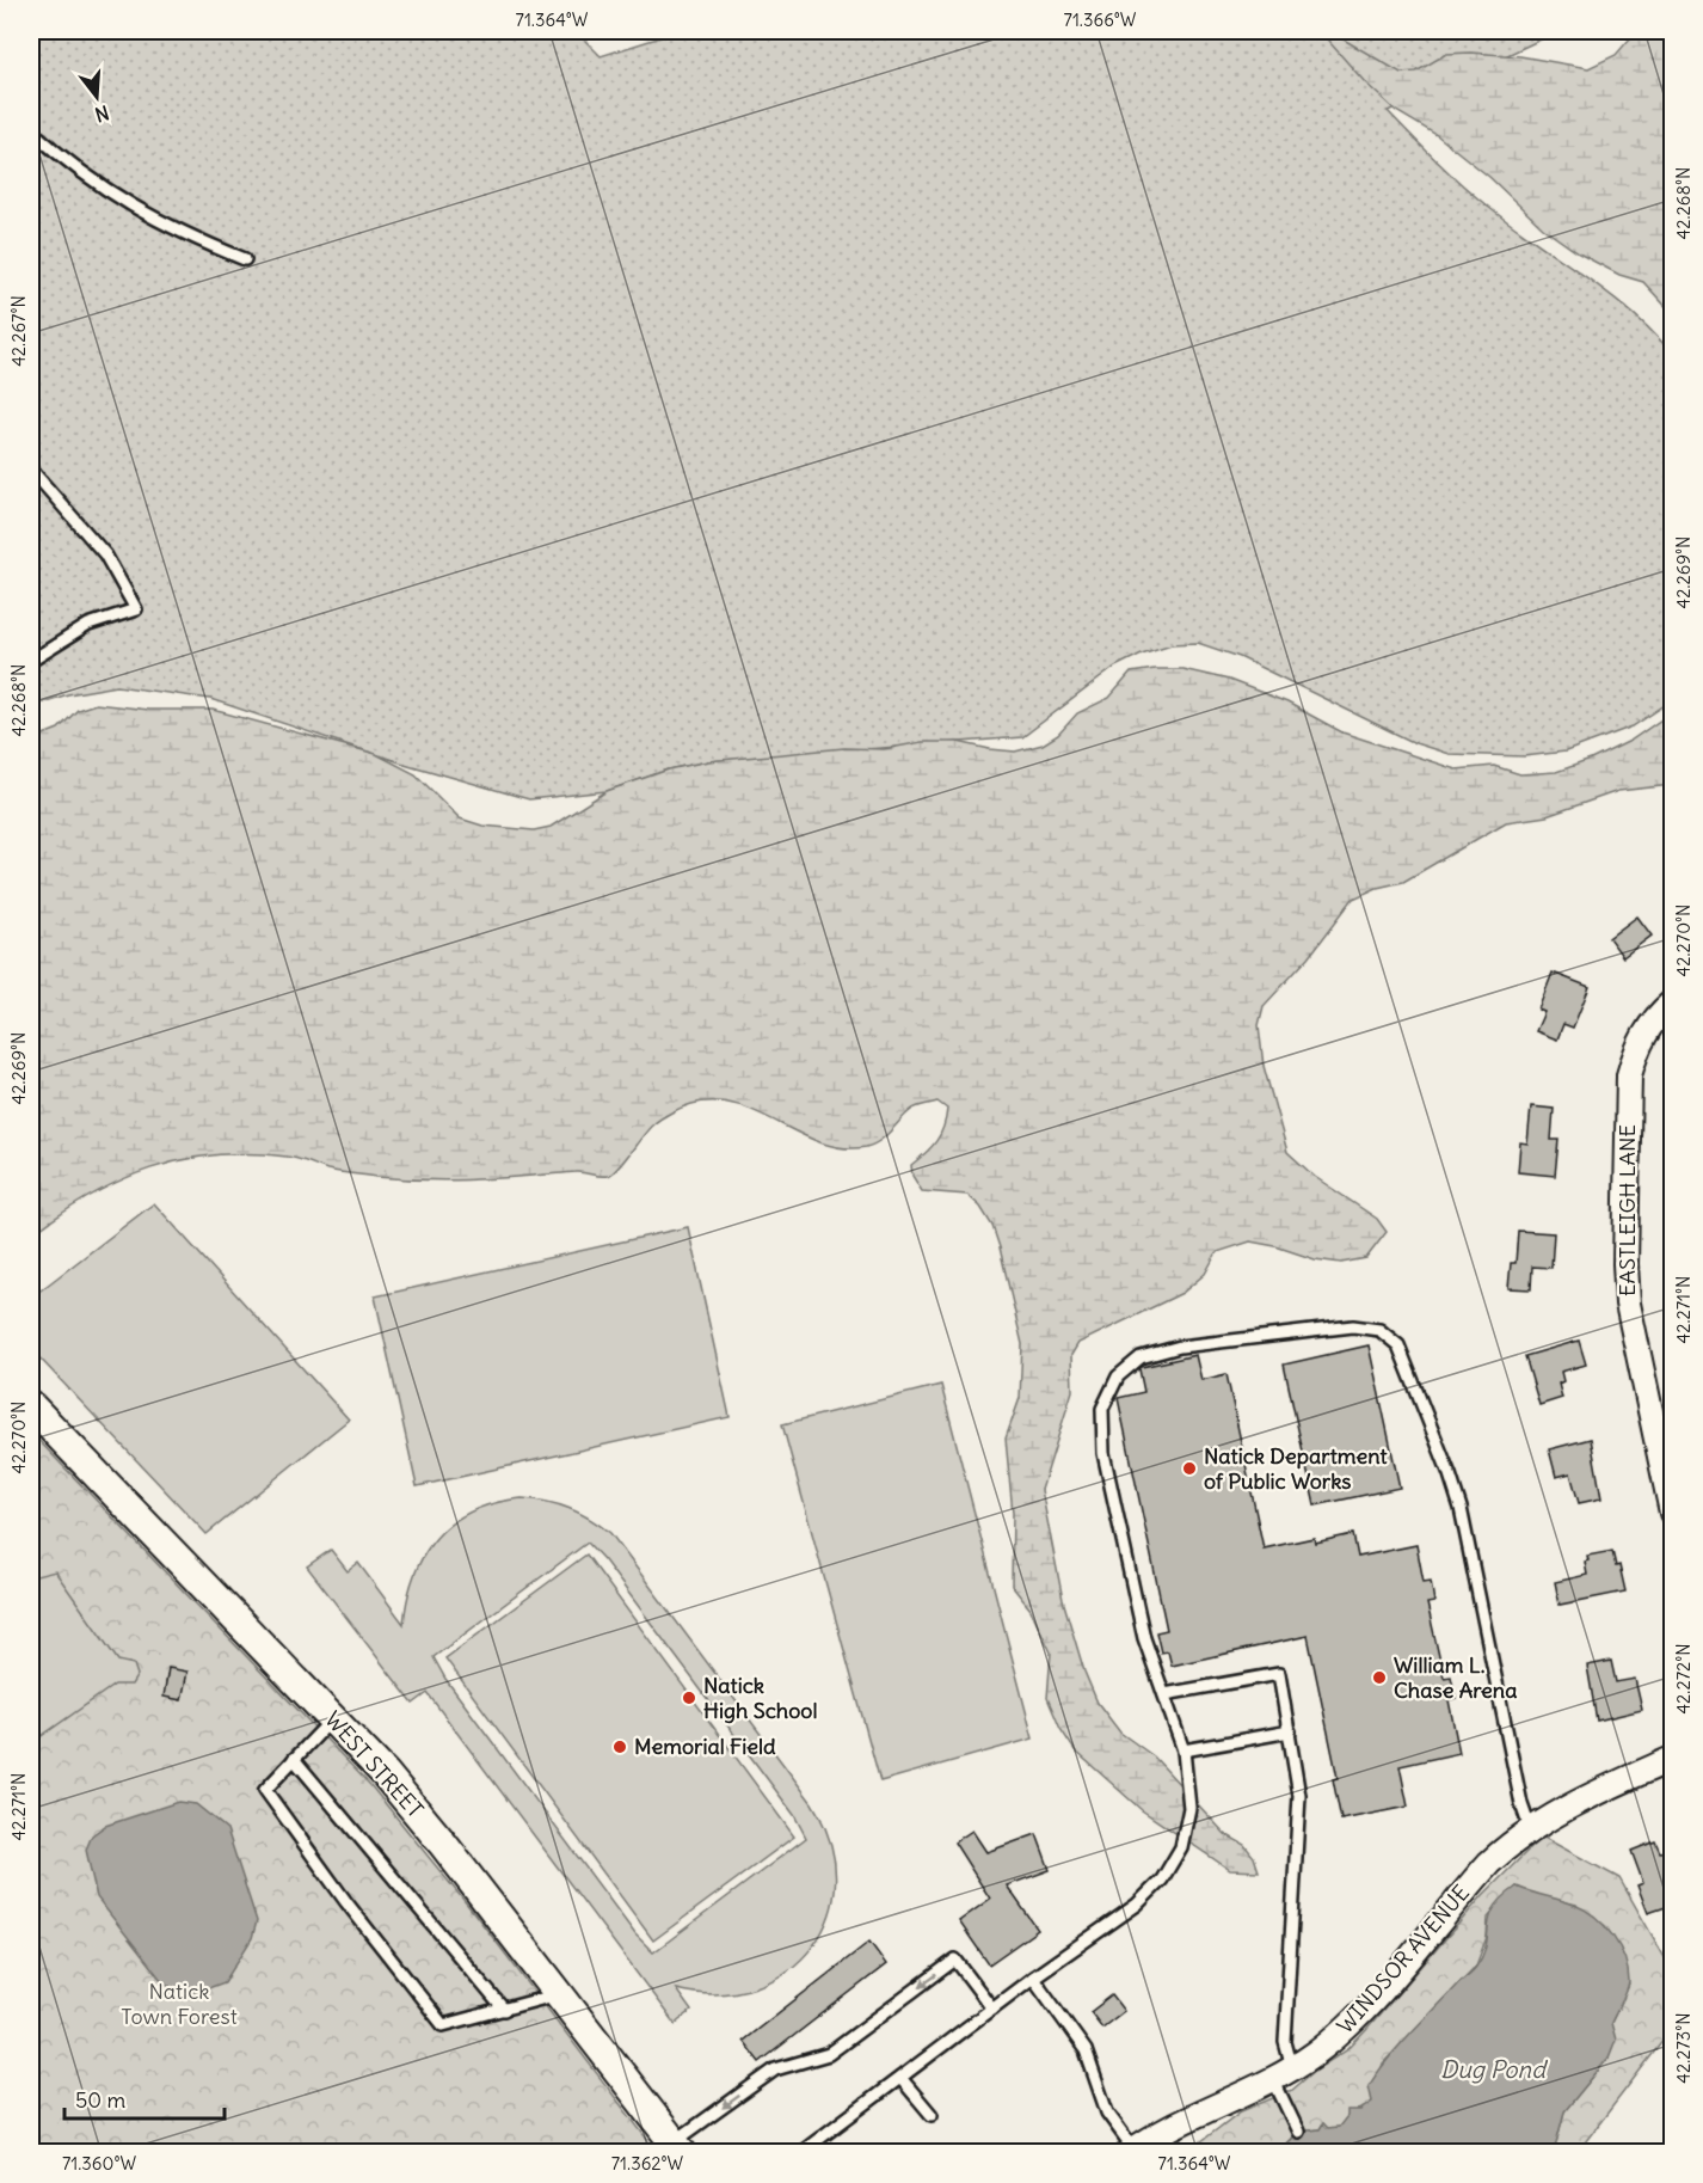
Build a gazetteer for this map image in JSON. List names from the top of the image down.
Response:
{
  "streets": {
    "street": ["EASTLEIGH LANE", "WEST STREET", "WINDSOR AVENUE"]
  },
  "water": ["Dug Pond"],
  "parks": ["Natick Town Forest"],
  "places": [
    "Natick Department of Public Works",
    "William L. Chase Arena",
    "Natick High School",
    "Memorial Field"
  ],
  "scale_bar": "50 m",
  "north": "bottom",
  "coordinates": [
    "71.364°W",
    "71.366°W",
    "42.268°N",
    "42.267°N",
    "42.269°N",
    "42.270°N",
    "42.271°N",
    "42.272°N",
    "42.273°N",
    "71.360°W",
    "71.362°W"
  ]
}
